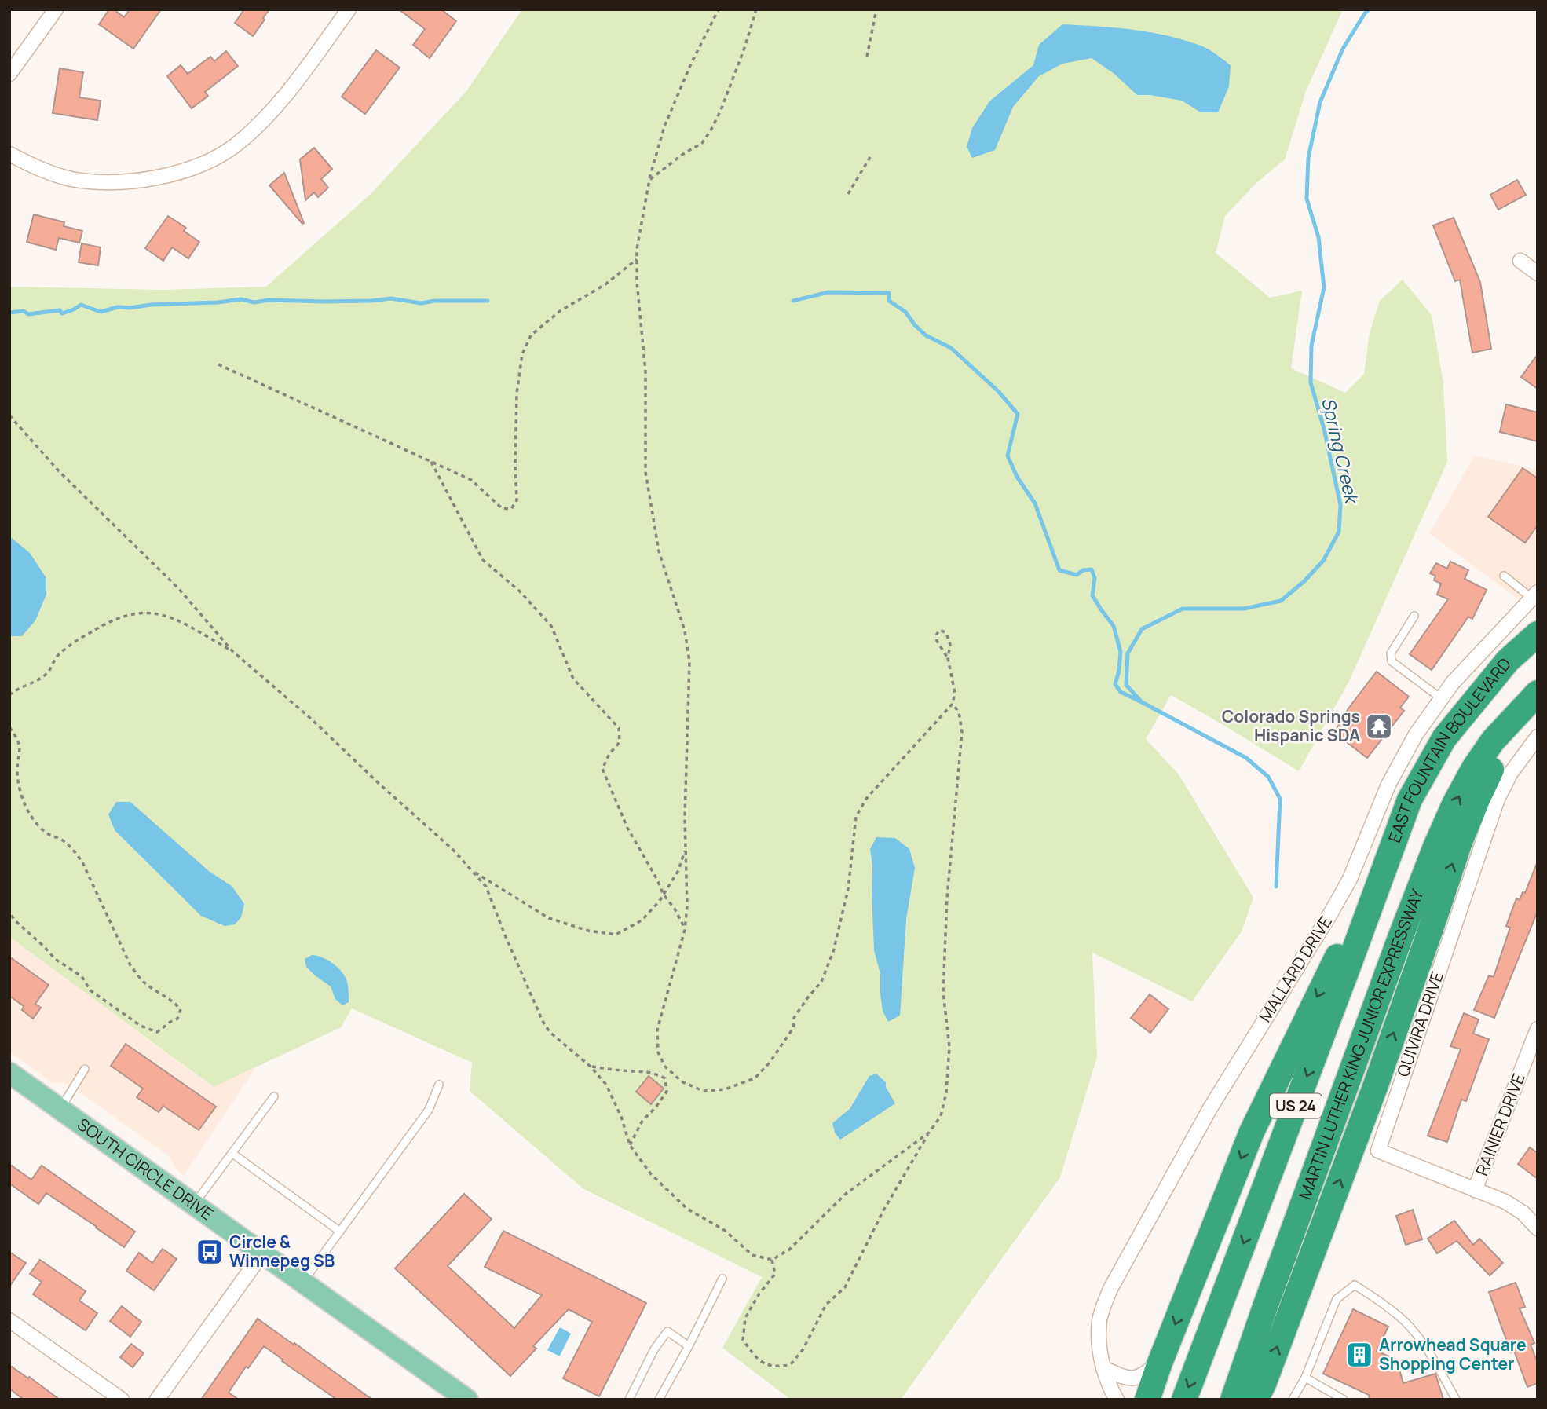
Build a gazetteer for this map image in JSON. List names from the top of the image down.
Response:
{
  "streets": {
    "highway": ["EAST FOUNTAIN BOULEVARD", "MARTIN LUTHER KING JUNIOR EXPRESSWAY", "US 24"],
    "main road": ["SOUTH CIRCLE DRIVE"],
    "street": ["MALLARD DRIVE", "QUIVIRA DRIVE", "RAINIER DRIVE"]
  },
  "crossings": [
    ["EAST FOUNTAIN BOULEVARD", "US 24"],
    ["QUIVIRA DRIVE", "RAINIER DRIVE"]
  ],
  "water": ["Spring Creek"],
  "places": {
    "temple": ["Colorado Springs Hispanic SDA"],
    "bus stop": ["Circle & Winnepeg SB"],
    "building": ["Arrowhead Square Shopping Center"]
  }
}
